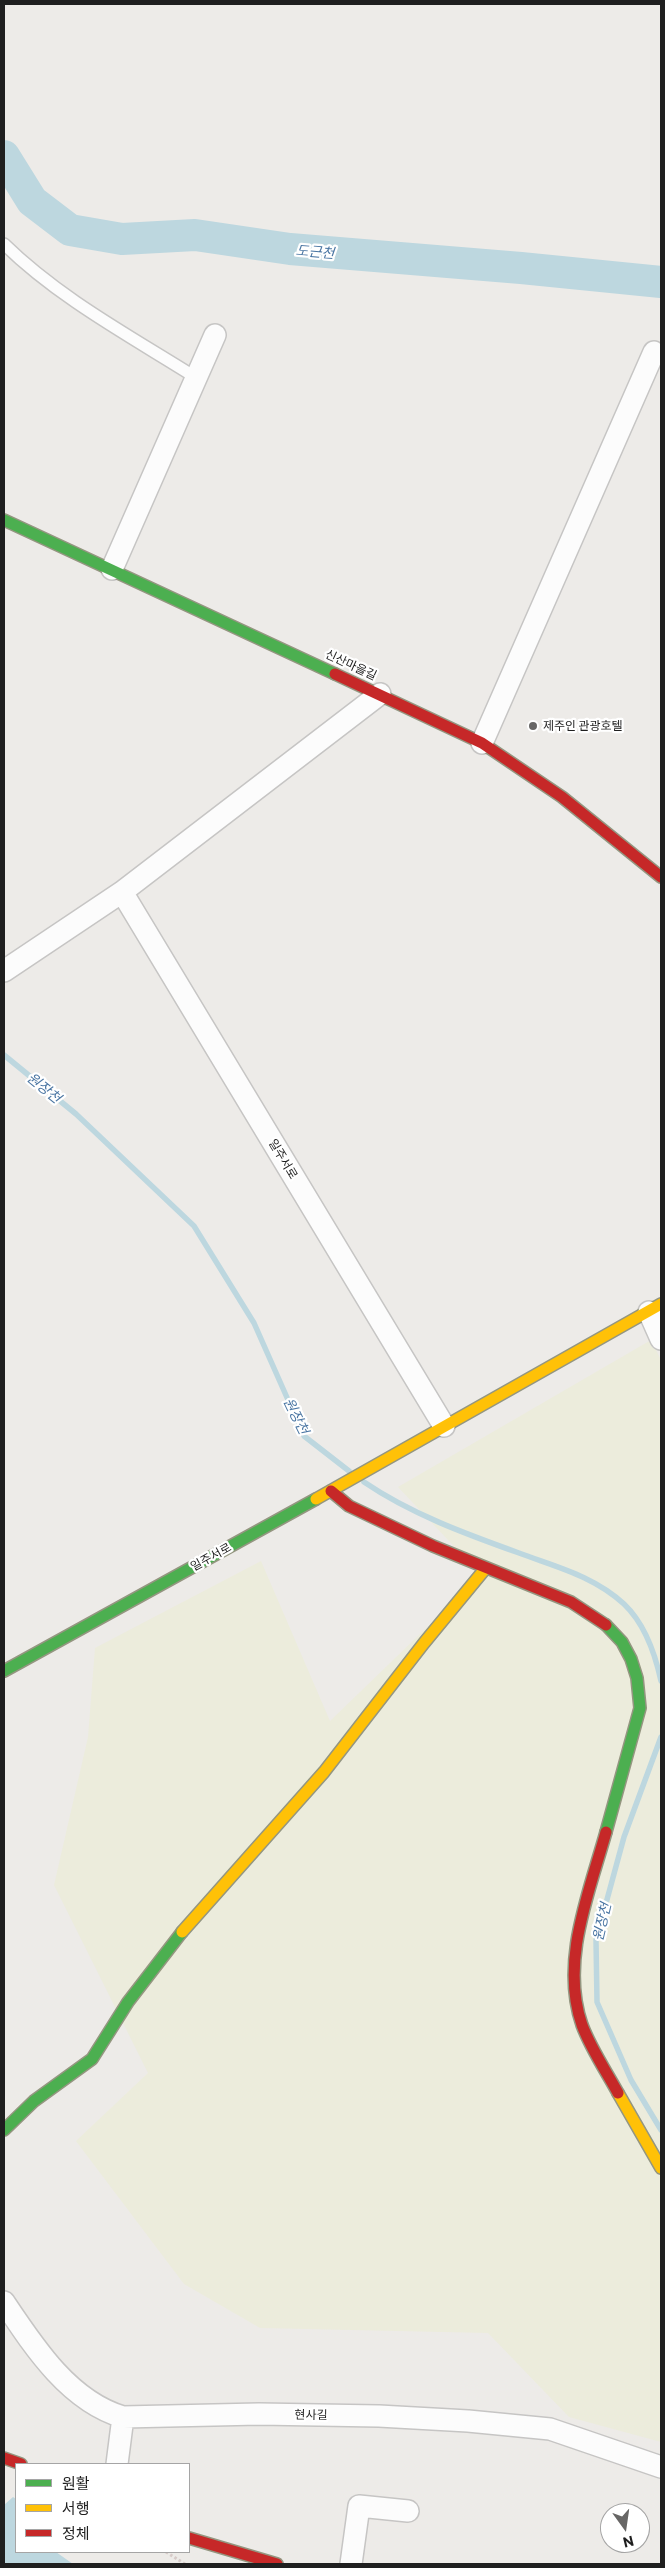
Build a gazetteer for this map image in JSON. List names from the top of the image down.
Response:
{
  "streets": {
    "street": ["신산마을길", "일주서로", "현사길"]
  },
  "water": ["도근천", "원장천"],
  "places": ["제주인 관광호텔"],
  "legend": ["원활", "서행", "정체"],
  "north": "bottom"
}
